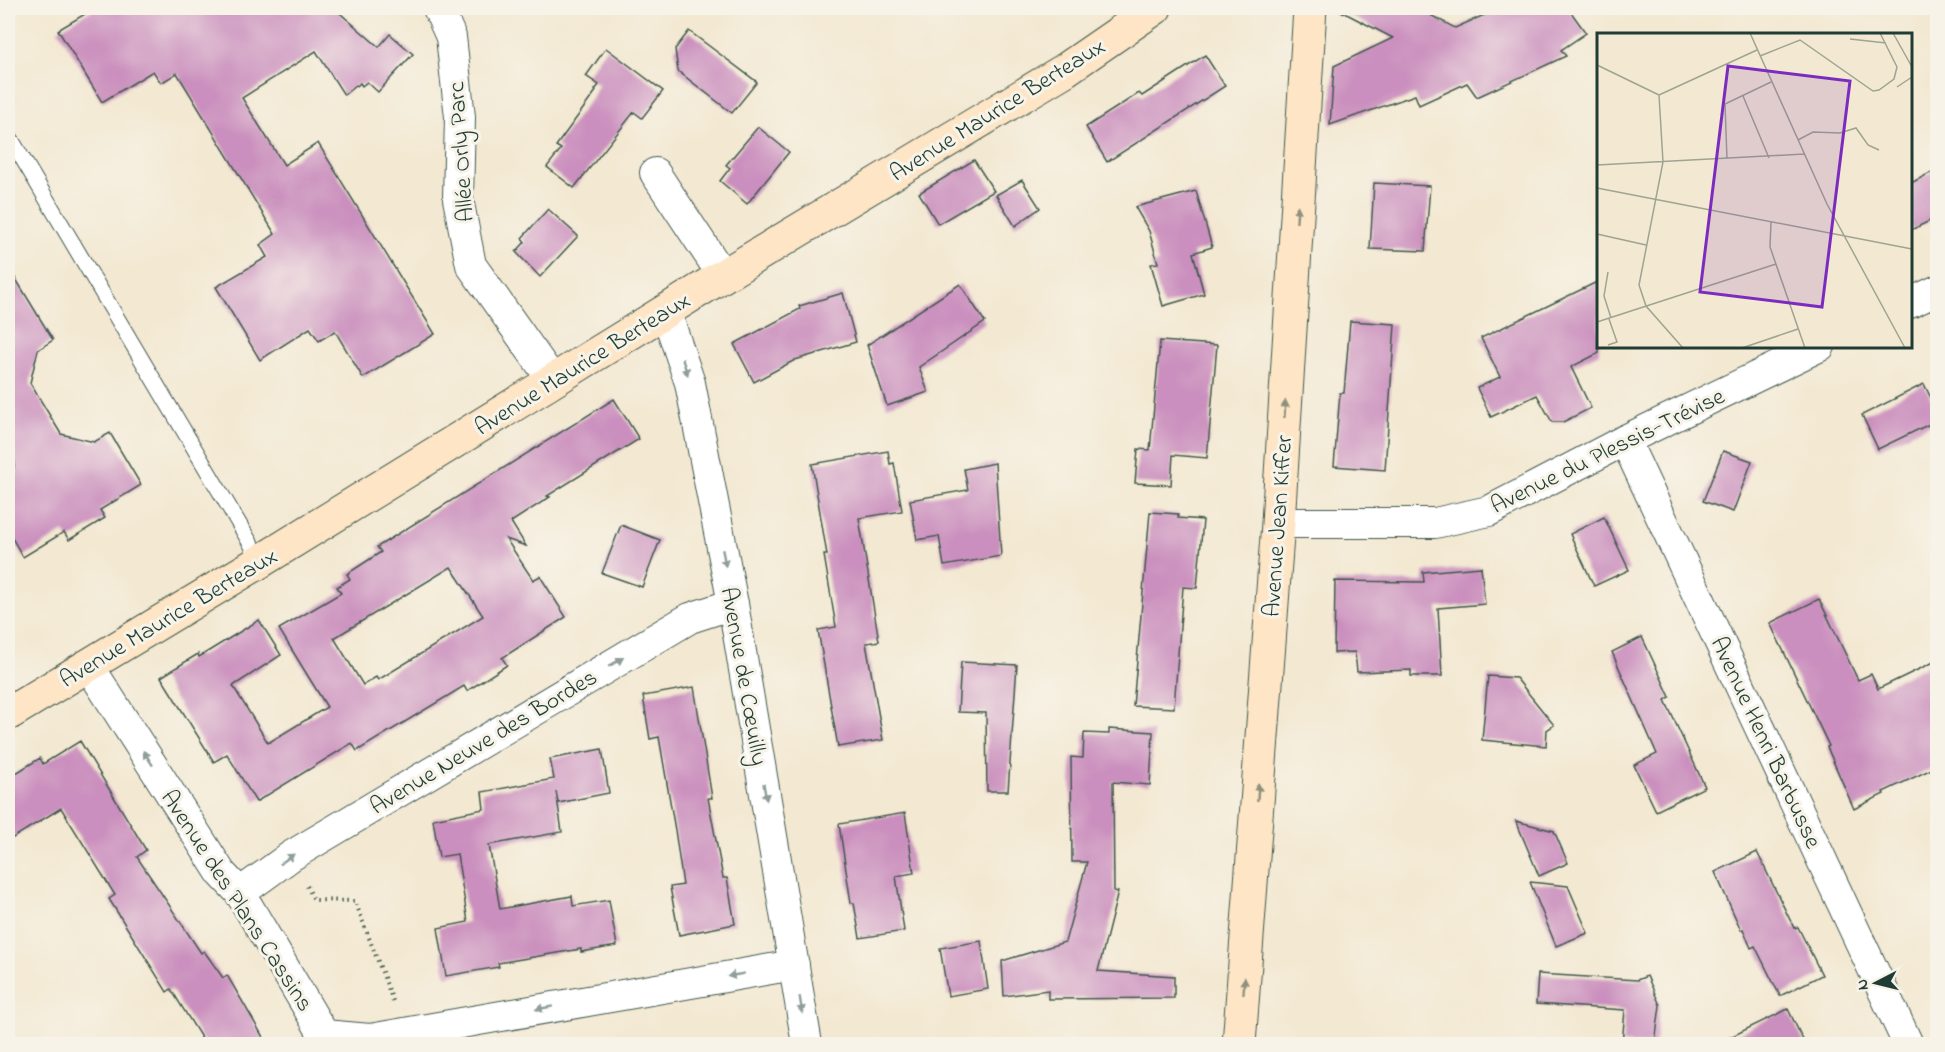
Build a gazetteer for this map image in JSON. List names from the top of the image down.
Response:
{
  "streets": {
    "main road": ["Avenue Maurice Berteaux", "Avenue Jean Kiffer"],
    "street": [
      "Allée Orly Parc",
      "Avenue du Plessis-Trévise",
      "Avenue de Cœuilly",
      "Avenue Neuve des Bordes",
      "Avenue Henri Barbusse",
      "Avenue des Plans Cassins"
    ]
  },
  "crossings": [
    ["Avenue Maurice Berteaux", "Allée Orly Parc"],
    ["Avenue Maurice Berteaux", "Avenue de Cœuilly"],
    ["Avenue Maurice Berteaux", "Avenue des Plans Cassins"],
    ["Avenue du Plessis-Trévise", "Avenue Jean Kiffer"],
    ["Avenue du Plessis-Trévise", "Avenue Henri Barbusse"],
    ["Avenue de Cœuilly", "Avenue Neuve des Bordes"],
    ["Avenue de Cœuilly", "Avenue des Plans Cassins"],
    ["Avenue Neuve des Bordes", "Avenue des Plans Cassins"]
  ],
  "one_way": [
    "Avenue Jean Kiffer",
    "Avenue de Cœuilly",
    "Avenue Neuve des Bordes",
    "Avenue des Plans Cassins"
  ],
  "north": "left"
}
